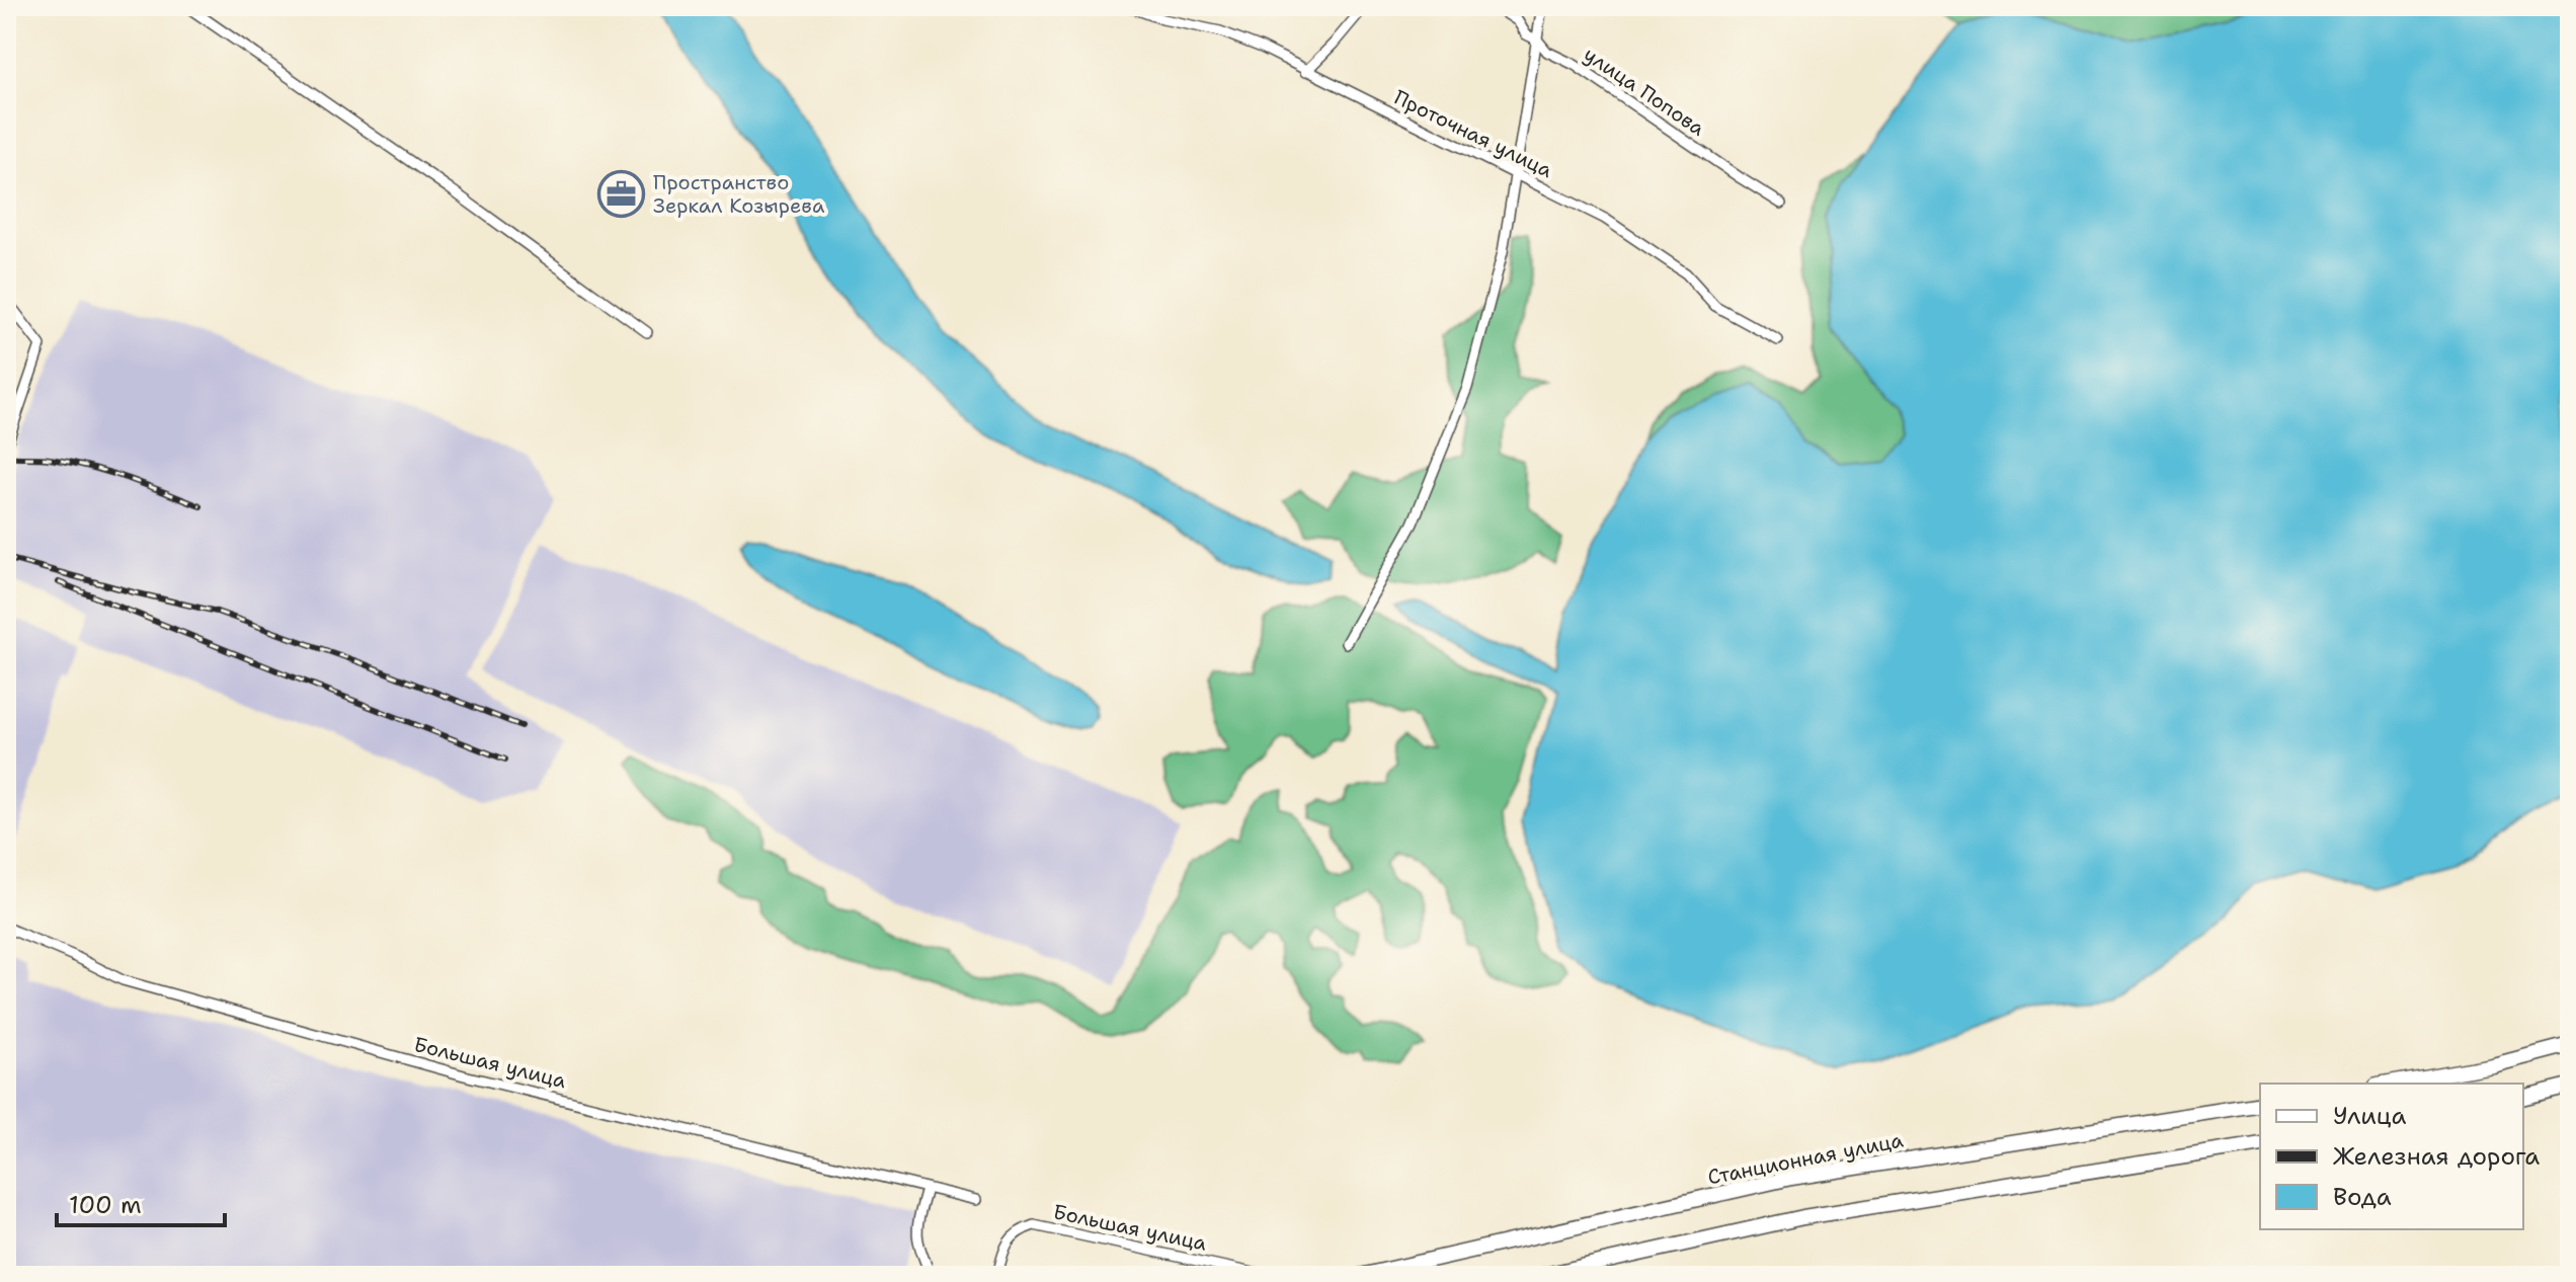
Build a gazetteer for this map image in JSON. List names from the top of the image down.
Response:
{
  "streets": {
    "main road": ["Станционная улица"],
    "street": ["улица Попова", "Проточная улица", "Большая улица"]
  },
  "places": {
    "office": ["Пространство Зеркал Козырева"]
  },
  "legend": ["Улица", "Железная дорога", "Вода"],
  "scale_bar": "100 m"
}
